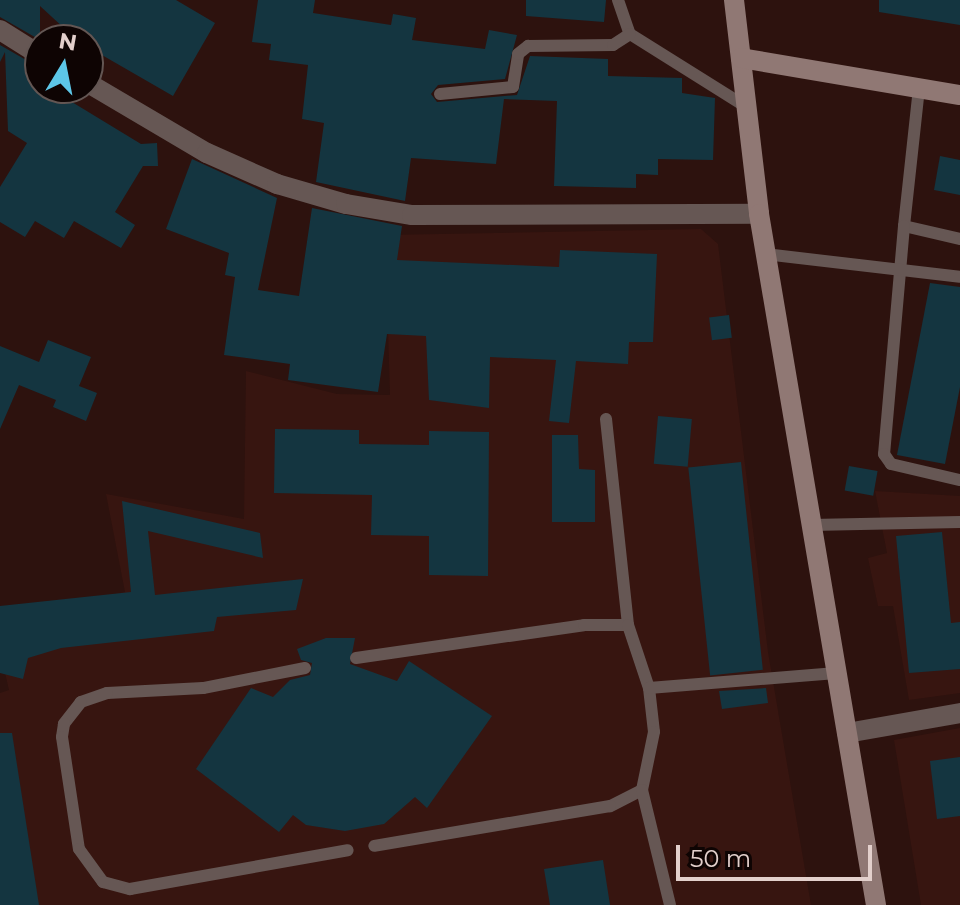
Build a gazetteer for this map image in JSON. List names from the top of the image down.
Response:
{
  "scale_bar": "50 m",
  "north": "top"
}
